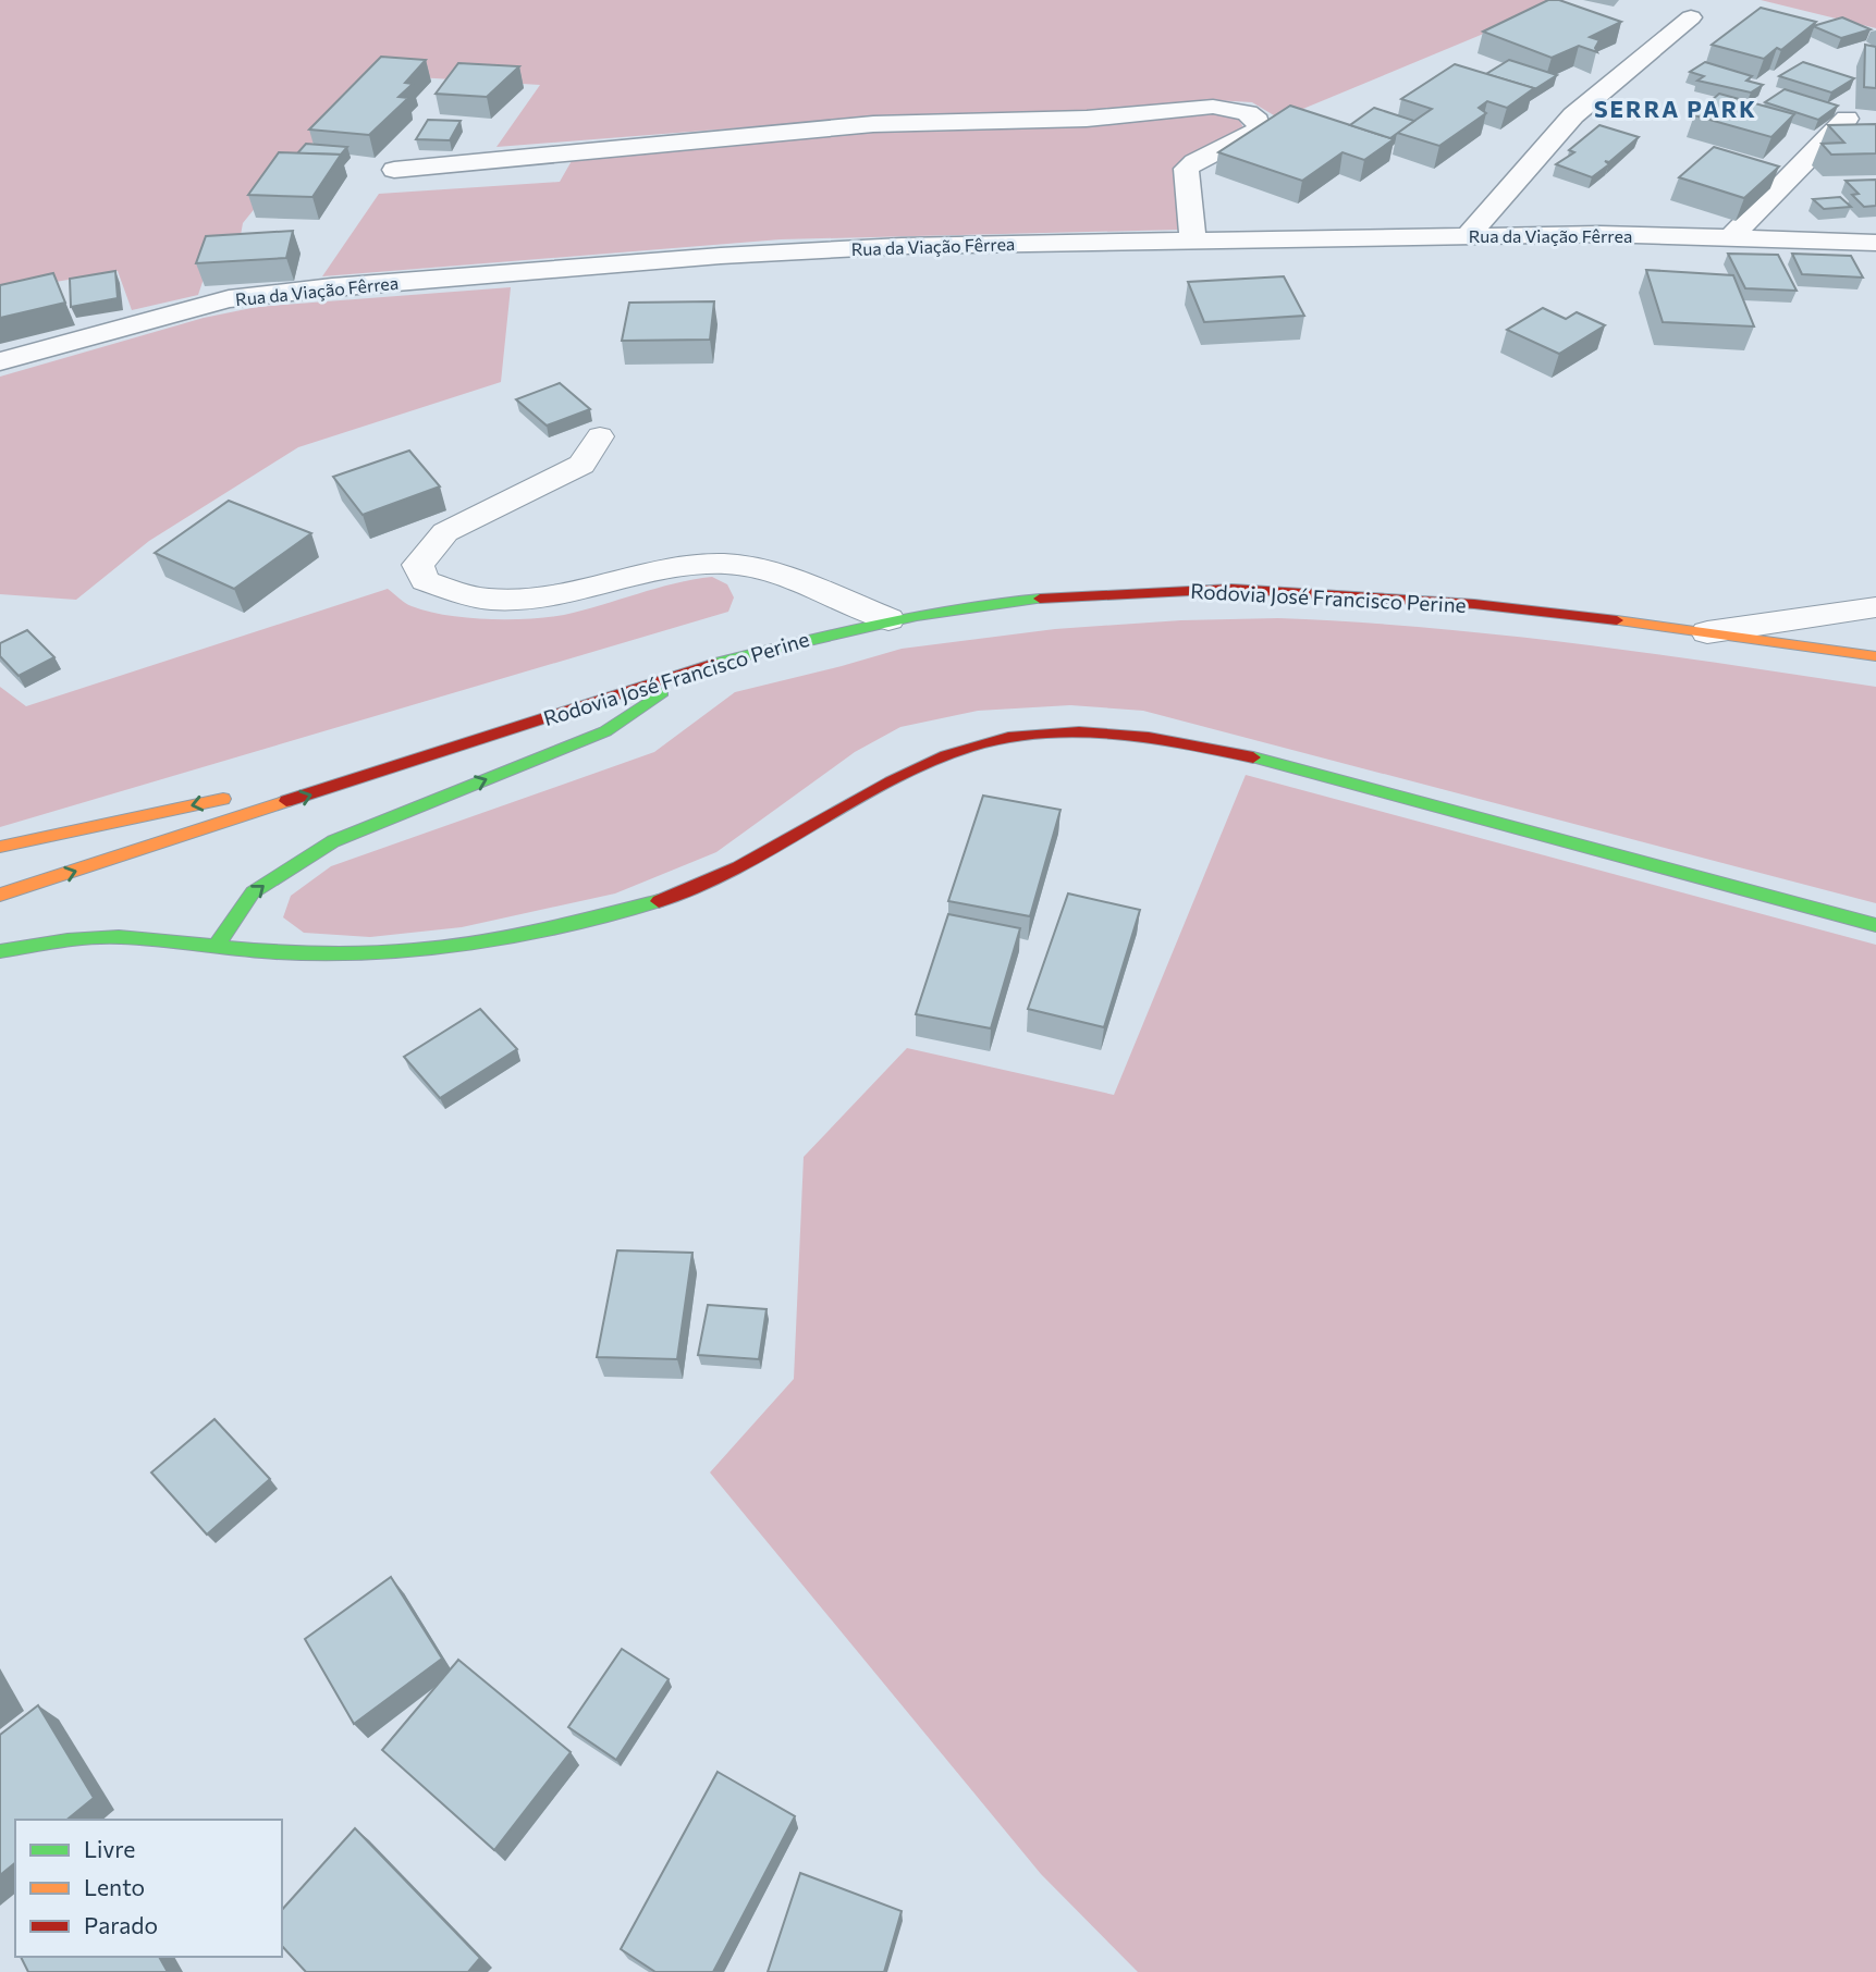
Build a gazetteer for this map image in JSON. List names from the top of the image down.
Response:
{
  "streets": {
    "main road": ["Rodovia José Francisco Perine"],
    "street": ["Rua da Viação Fêrrea"]
  },
  "districts": ["SERRA PARK"],
  "legend": ["Livre", "Lento", "Parado"]
}
